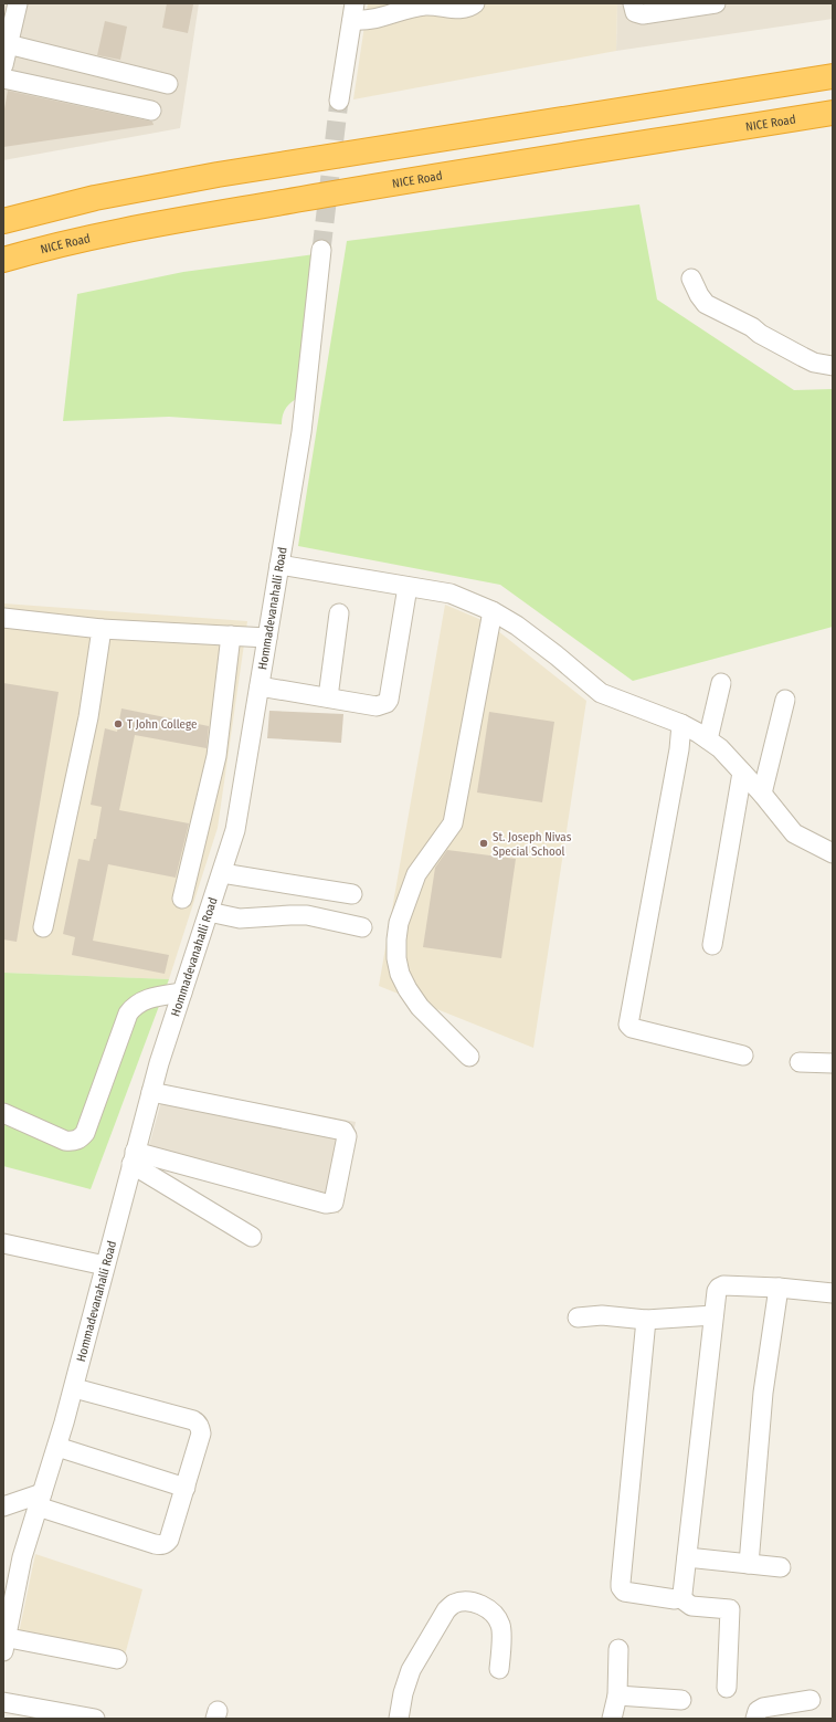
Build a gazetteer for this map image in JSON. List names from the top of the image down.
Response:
{
  "streets": {
    "highway": ["NICE Road"],
    "street": ["Hommadevanahalli Road"]
  },
  "places": ["T John College", "St. Joseph Nivas Special School"]
}
